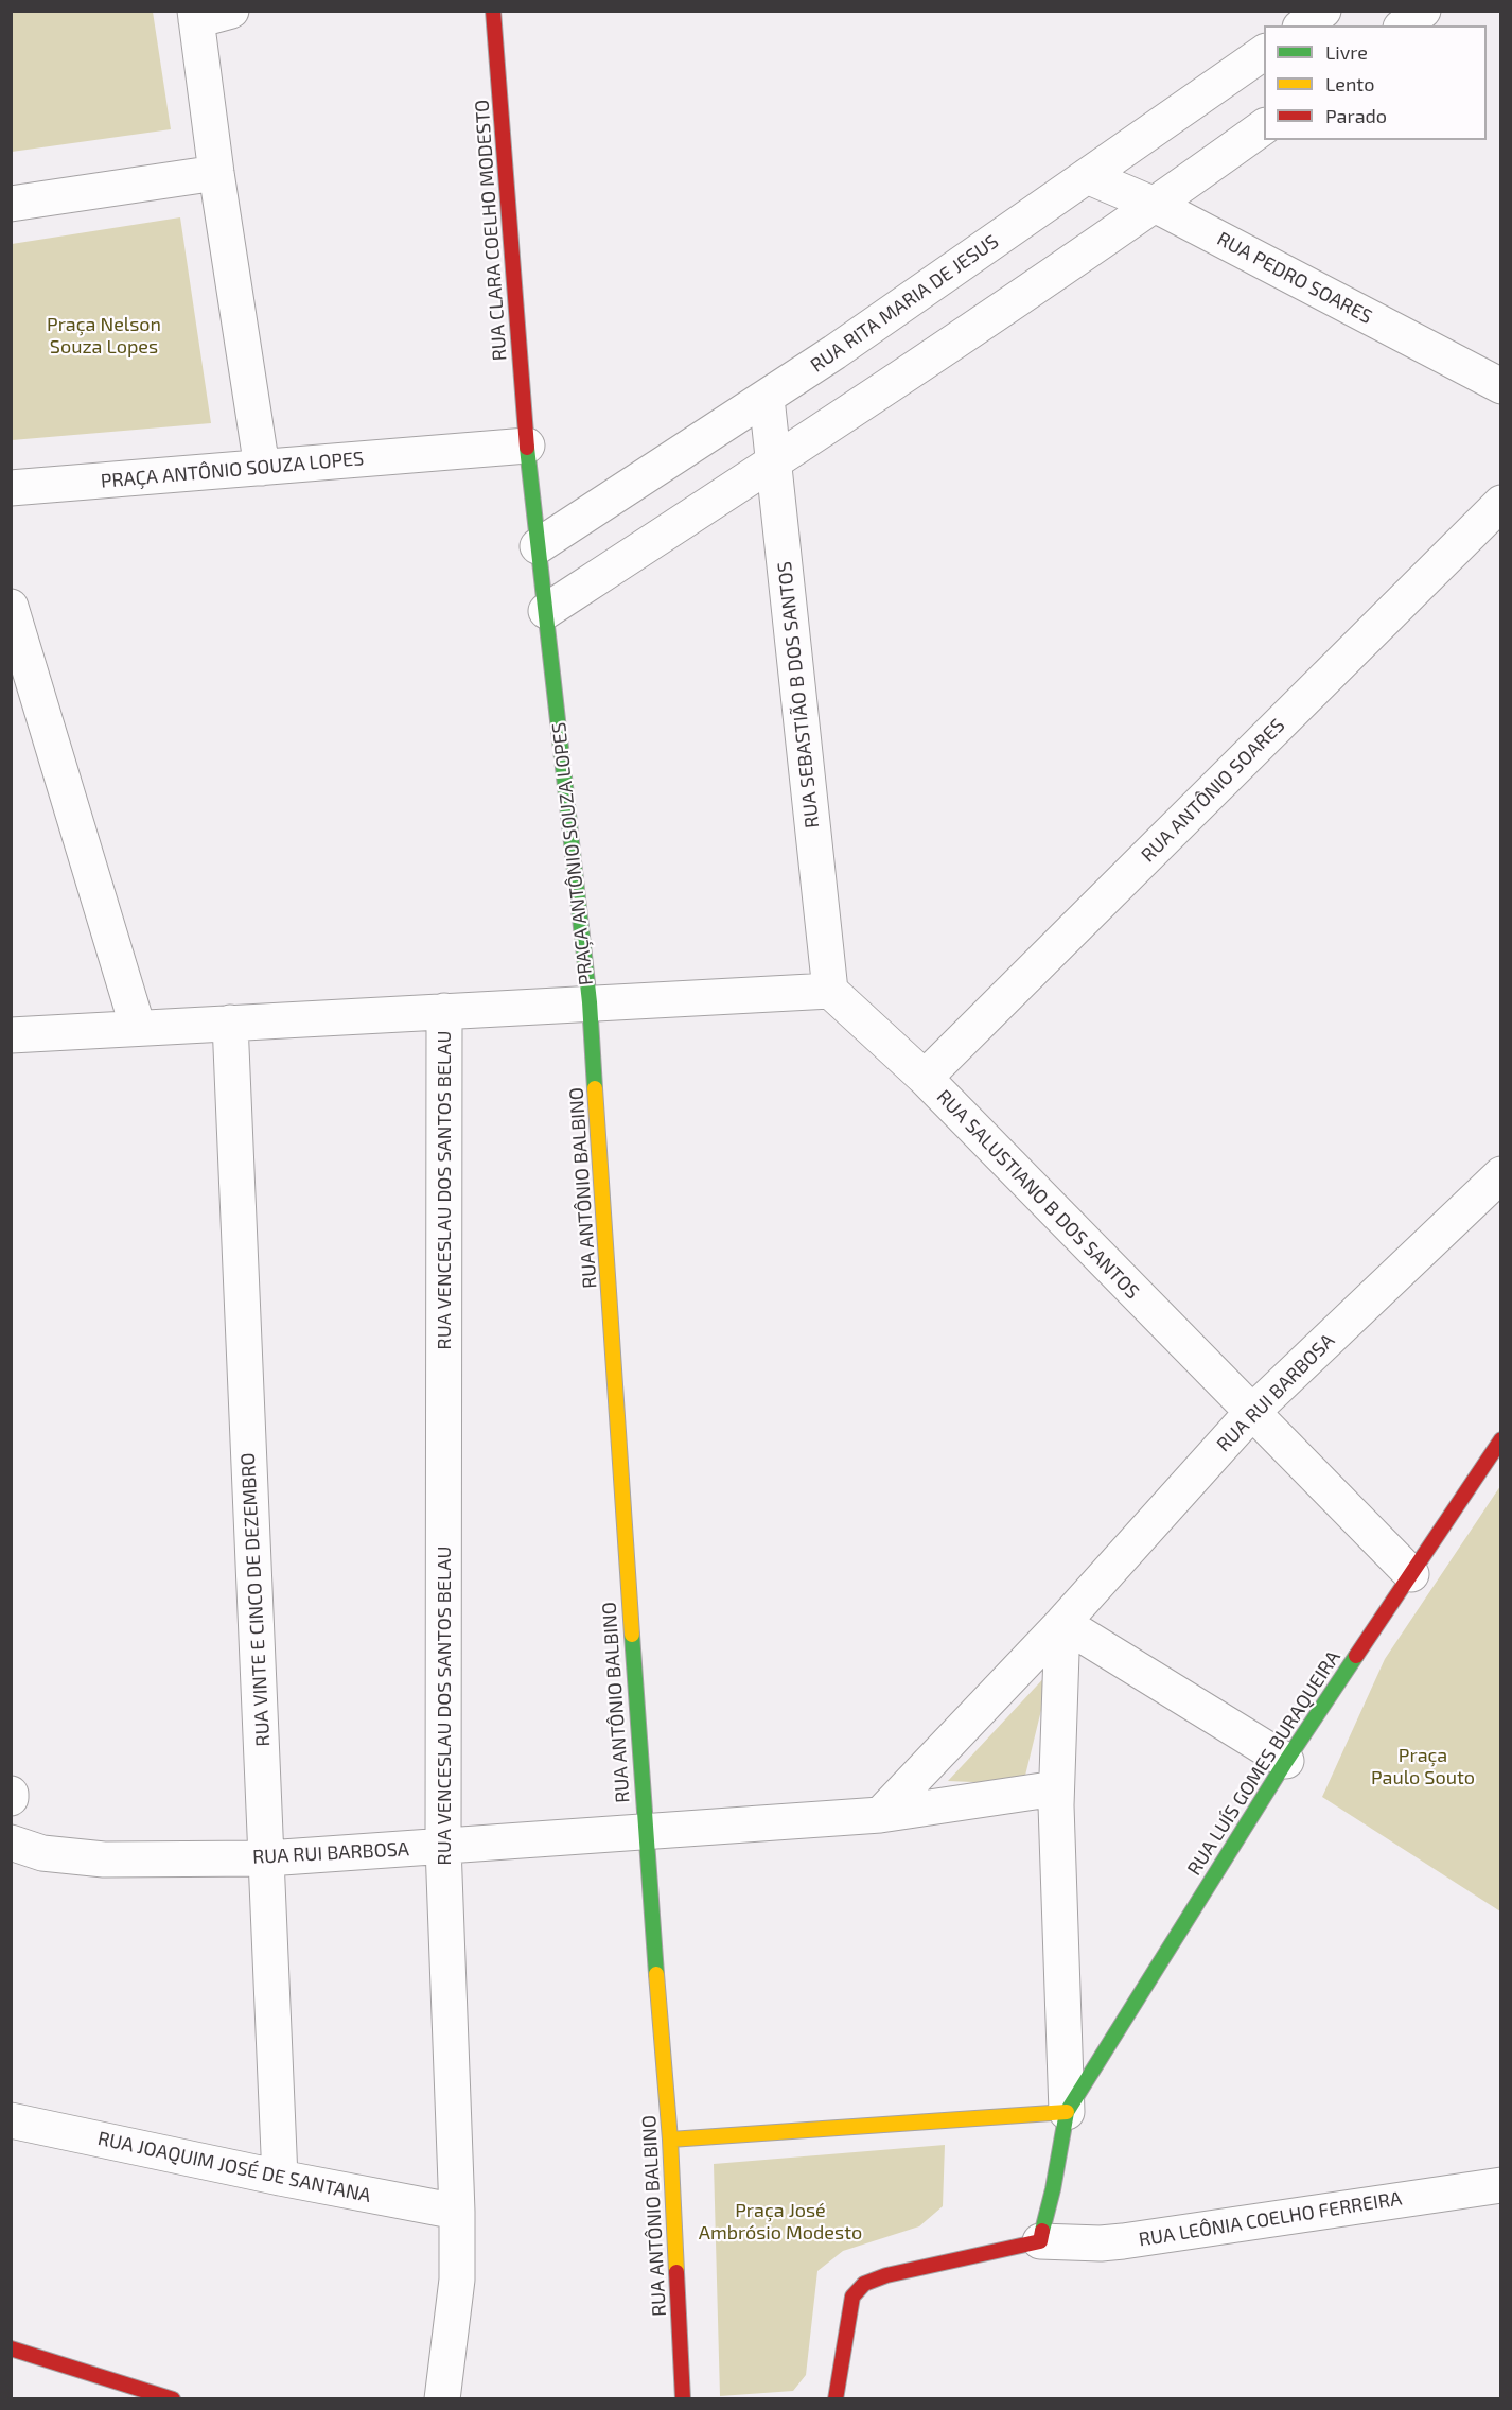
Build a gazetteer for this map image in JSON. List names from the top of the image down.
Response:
{
  "streets": {
    "street": [
      "RUA CLARA COELHO MODESTO",
      "RUA PEDRO SOARES",
      "RUA RITA MARIA DE JESUS",
      "PRAÇA ANTÔNIO SOUZA LOPES",
      "RUA SEBASTIÃO B DOS SANTOS",
      "RUA ANTÔNIO SOARES",
      "RUA ANTÔNIO BALBINO",
      "RUA VENCESLAU DOS SANTOS BELAU",
      "RUA SALUSTIANO B DOS SANTOS",
      "RUA RUI BARBOSA",
      "RUA VINTE E CINCO DE DEZEMBRO",
      "RUA LUÍS GOMES BURAQUEIRA",
      "RUA JOAQUIM JOSÉ DE SANTANA",
      "RUA LEÔNIA COELHO FERREIRA"
    ]
  },
  "crossings": [
    ["RUA CLARA COELHO MODESTO", "PRAÇA ANTÔNIO SOUZA LOPES"],
    ["RUA PEDRO SOARES", "RUA RITA MARIA DE JESUS"],
    ["RUA RITA MARIA DE JESUS", "PRAÇA ANTÔNIO SOUZA LOPES"],
    ["RUA RITA MARIA DE JESUS", "RUA SEBASTIÃO B DOS SANTOS"],
    ["PRAÇA ANTÔNIO SOUZA LOPES", "RUA ANTÔNIO BALBINO"],
    ["PRAÇA ANTÔNIO SOUZA LOPES", "RUA VENCESLAU DOS SANTOS BELAU"],
    ["PRAÇA ANTÔNIO SOUZA LOPES", "RUA VINTE E CINCO DE DEZEMBRO"],
    ["RUA SEBASTIÃO B DOS SANTOS", "RUA SALUSTIANO B DOS SANTOS"],
    ["RUA ANTÔNIO SOARES", "RUA SALUSTIANO B DOS SANTOS"],
    ["RUA ANTÔNIO BALBINO", "RUA RUI BARBOSA"],
    ["RUA VENCESLAU DOS SANTOS BELAU", "RUA RUI BARBOSA"],
    ["RUA VENCESLAU DOS SANTOS BELAU", "RUA JOAQUIM JOSÉ DE SANTANA"],
    ["RUA SALUSTIANO B DOS SANTOS", "RUA RUI BARBOSA"],
    ["RUA SALUSTIANO B DOS SANTOS", "RUA LUÍS GOMES BURAQUEIRA"],
    ["RUA RUI BARBOSA", "RUA VINTE E CINCO DE DEZEMBRO"],
    ["RUA VINTE E CINCO DE DEZEMBRO", "RUA JOAQUIM JOSÉ DE SANTANA"]
  ],
  "parks": ["Praça Nelson Souza Lopes", "Praça Paulo Souto", "Praça José Ambrósio Modesto"],
  "legend": ["Livre", "Lento", "Parado"]
}
